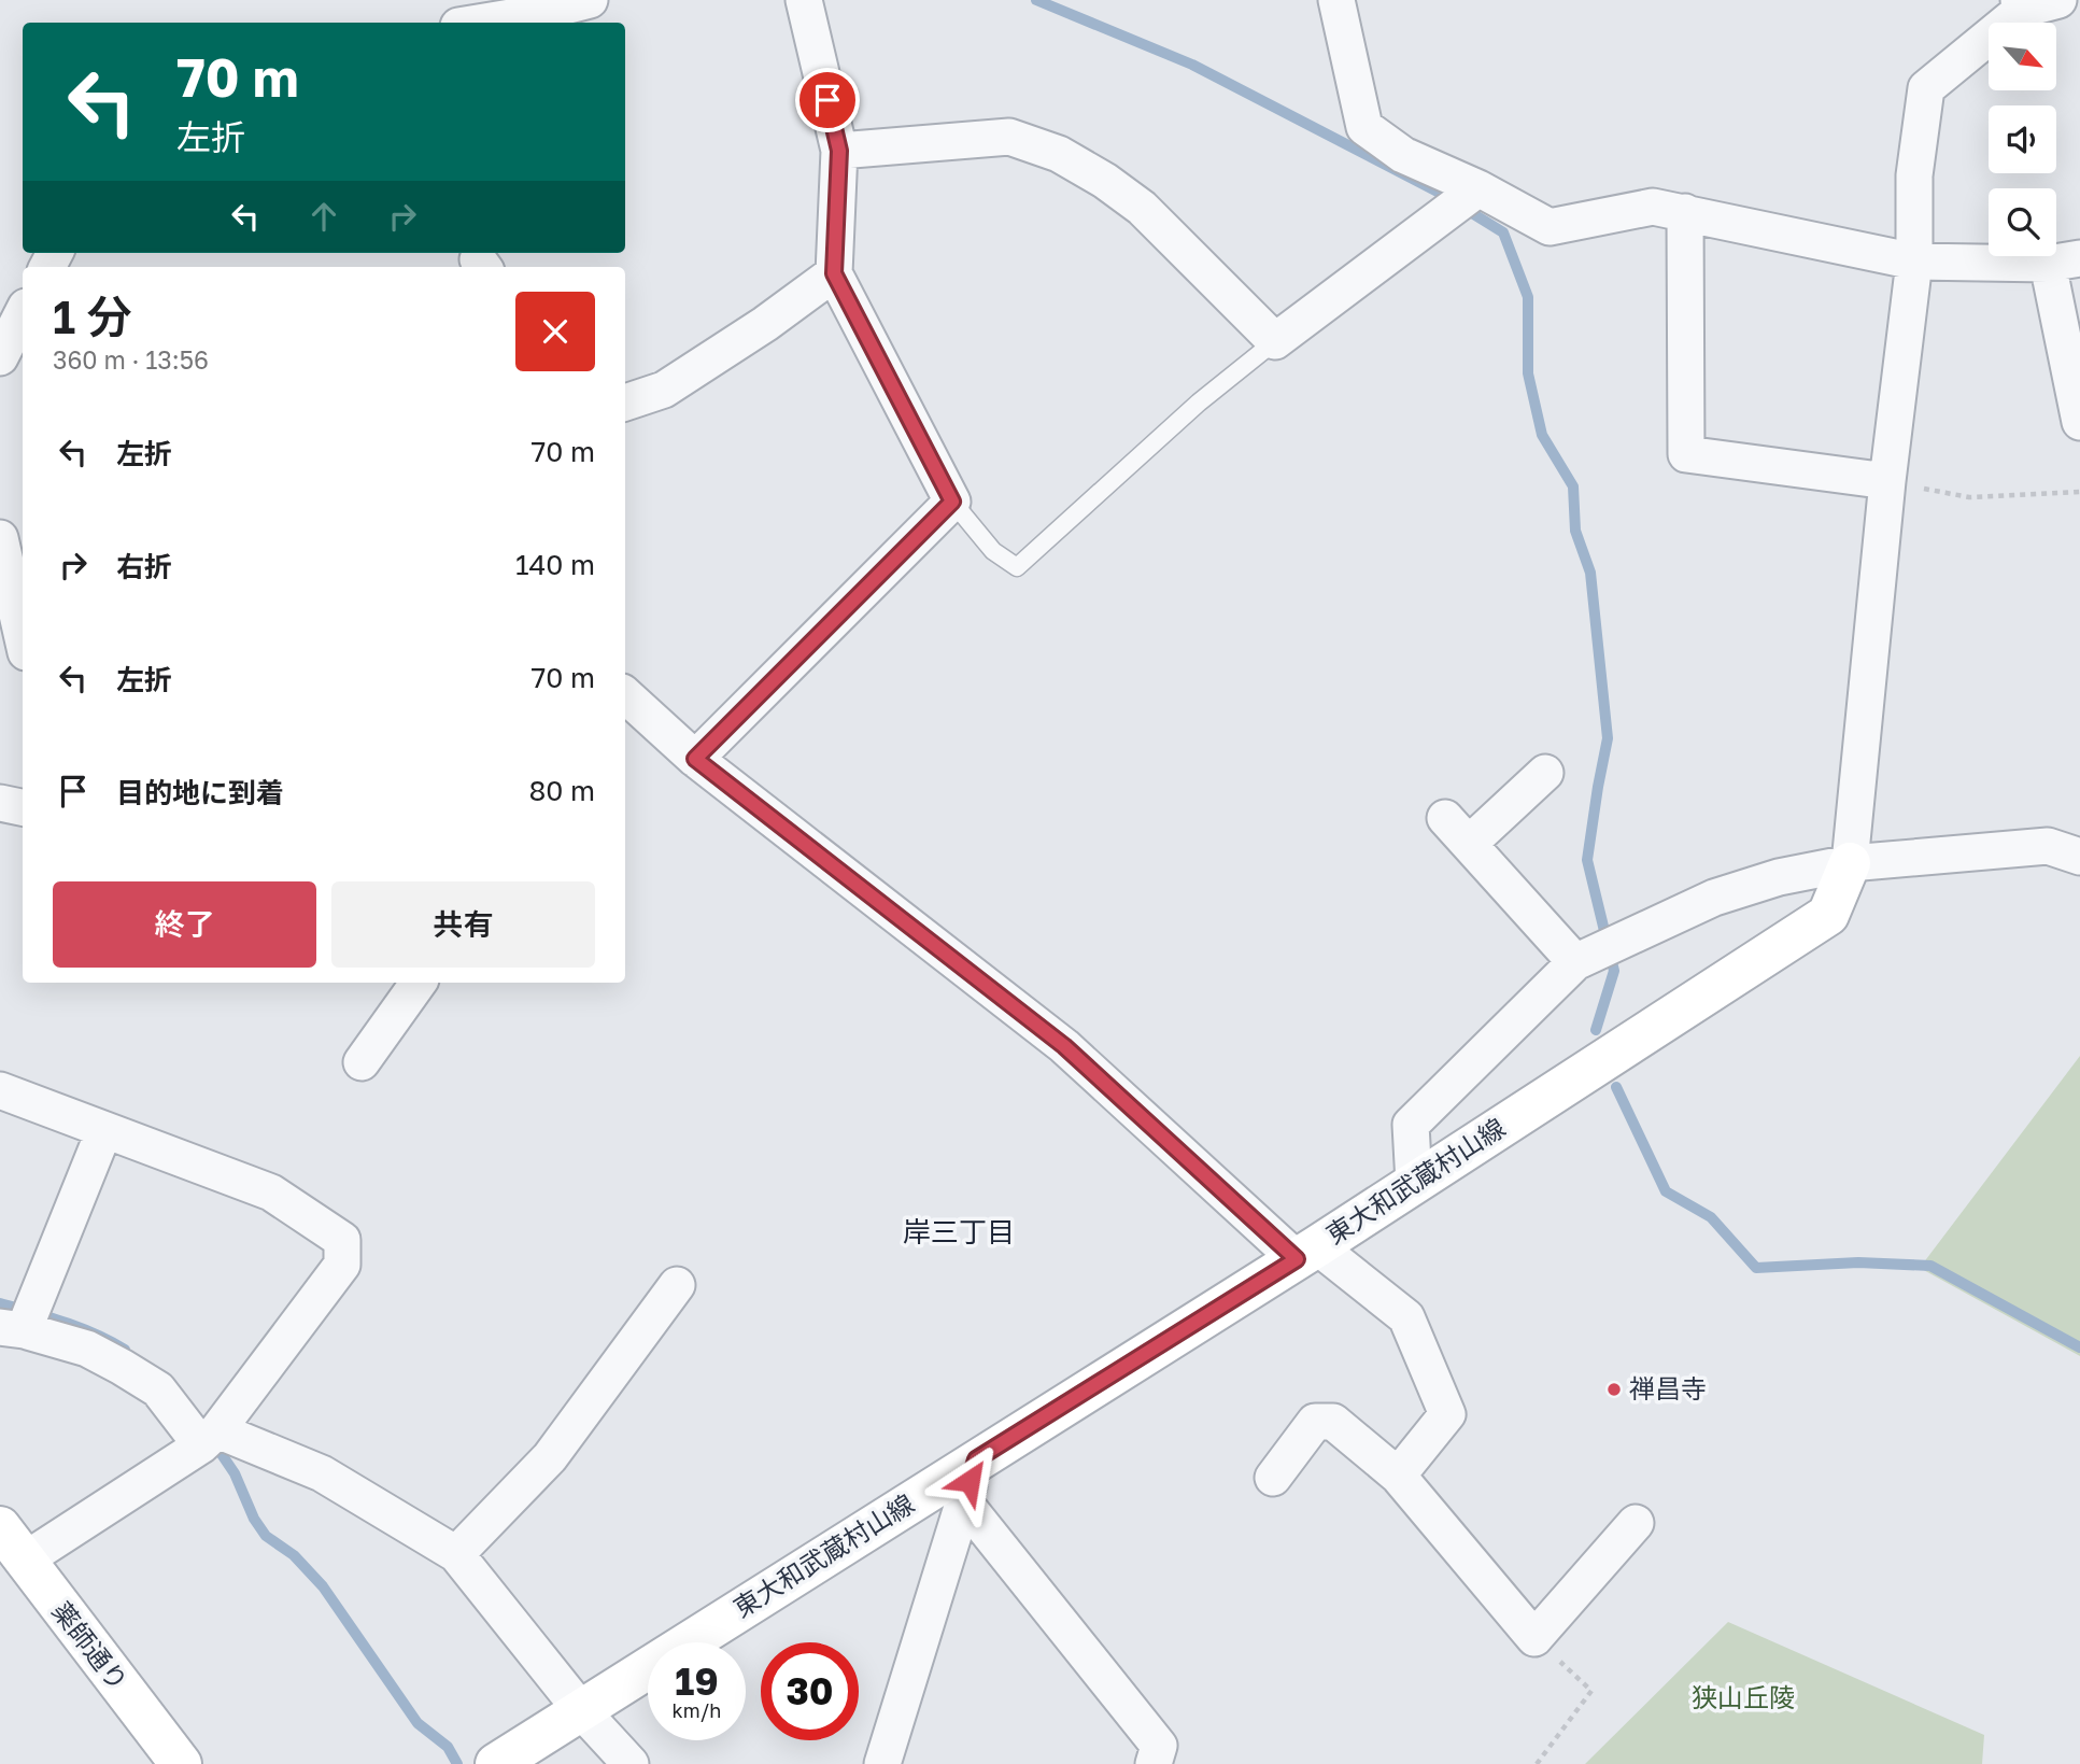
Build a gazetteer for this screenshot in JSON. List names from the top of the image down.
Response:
{
  "streets": {
    "street": ["東大和武蔵村山線", "薬師通り"]
  },
  "districts": ["岸三丁目"],
  "parks": ["狭山丘陵"],
  "places": ["禅昌寺"],
  "north": "bottom right",
  "page": {
    "turn": ["70 m", "左折"],
    "heading": ["1 分", "360 m · 13:56"],
    "list": [
      {
        "name": "左折",
        "value": "70 m"
      },
      {
        "name": "右折",
        "value": "140 m"
      },
      {
        "name": "左折",
        "value": "70 m"
      },
      {
        "name": "目的地に到着",
        "value": "80 m"
      }
    ],
    "buttons": ["終了", "共有"],
    "speed": "19 km/h",
    "limit": "30"
  }
}
